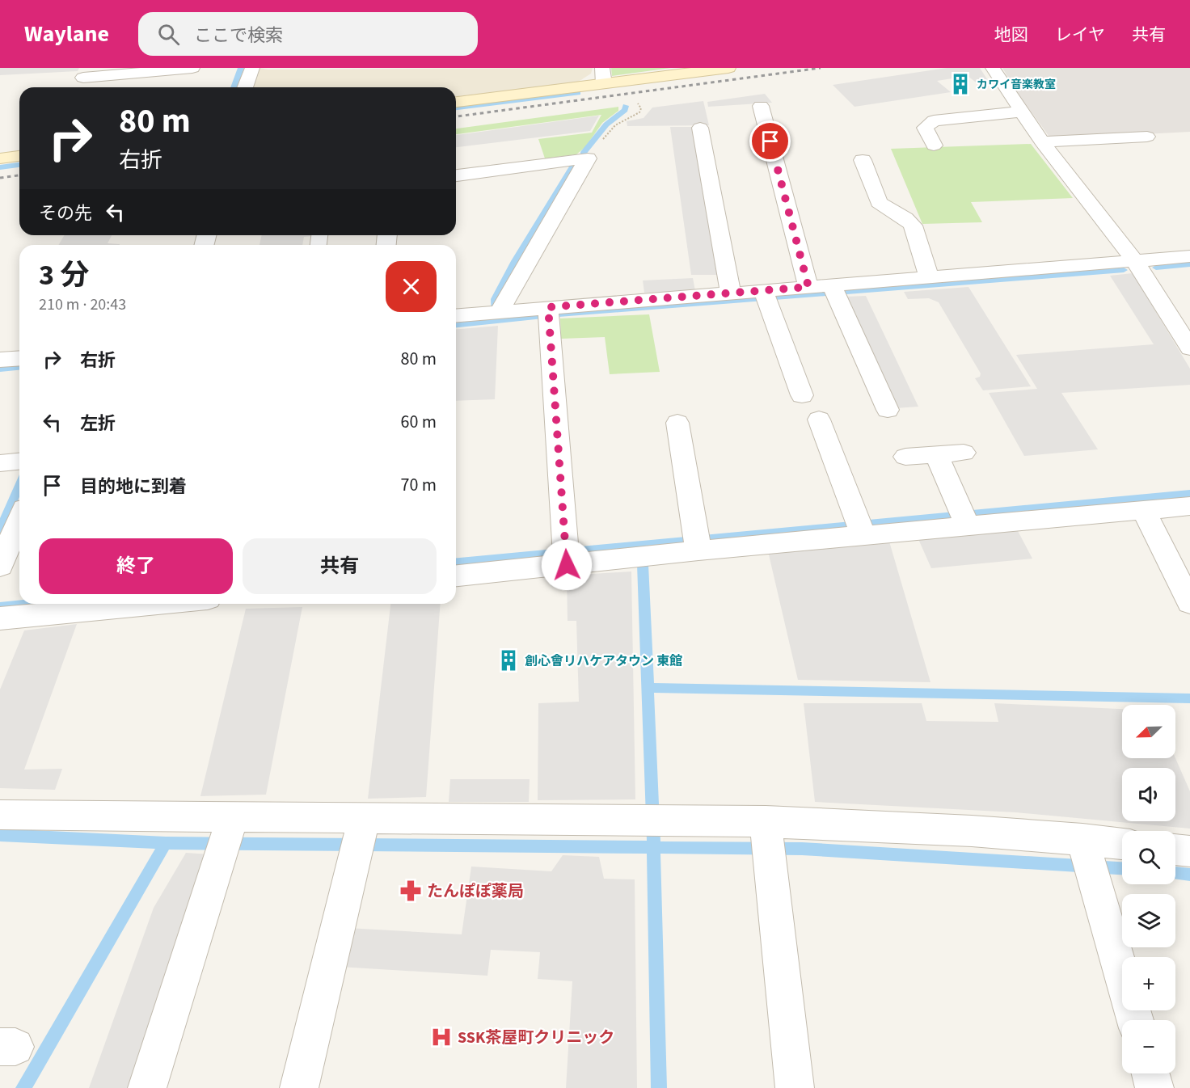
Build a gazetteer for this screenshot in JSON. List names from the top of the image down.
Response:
{
  "places": {
    "building": ["カワイ音楽教室", "創心會リハケアタウン 東館"],
    "pharmacy": ["たんぽぽ薬局"],
    "hospital": ["SSK茶屋町クリニック"]
  },
  "north": "bottom left",
  "page": {
    "header": "Waylane",
    "search": "ここで検索",
    "nav": ["地図", "レイヤ", "共有"],
    "turn": ["80 m", "右折"],
    "then": "その先",
    "heading": ["3 分", "210 m · 20:43"],
    "list": [
      {
        "name": "右折",
        "value": "80 m"
      },
      {
        "name": "左折",
        "value": "60 m"
      },
      {
        "name": "目的地に到着",
        "value": "70 m"
      }
    ],
    "buttons": ["終了", "共有"],
    "map_buttons": ["+", "−"]
  }
}
